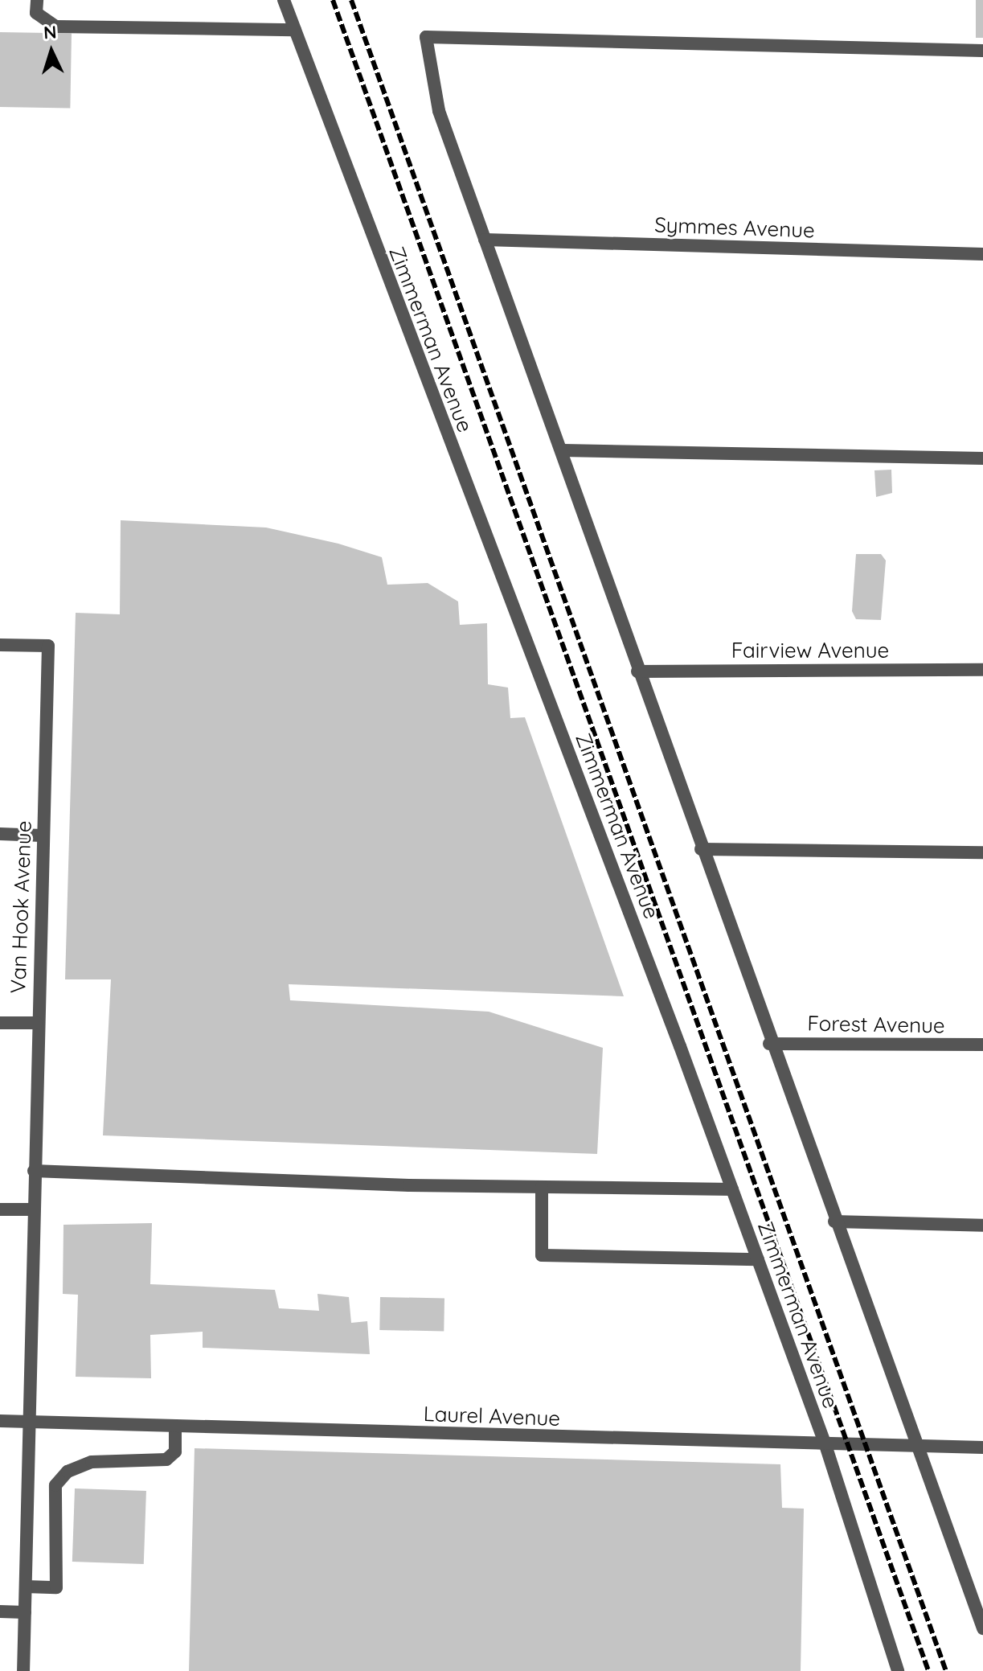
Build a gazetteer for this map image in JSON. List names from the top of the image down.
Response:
{
  "streets": {
    "street": [
      "Symmes Avenue",
      "Zimmerman Avenue",
      "Fairview Avenue",
      "Van Hook Avenue",
      "Forest Avenue",
      "Laurel Avenue"
    ]
  },
  "crossings": [
    ["Zimmerman Avenue", "Laurel Avenue"],
    ["Van Hook Avenue", "Laurel Avenue"]
  ],
  "north": "top"
}
